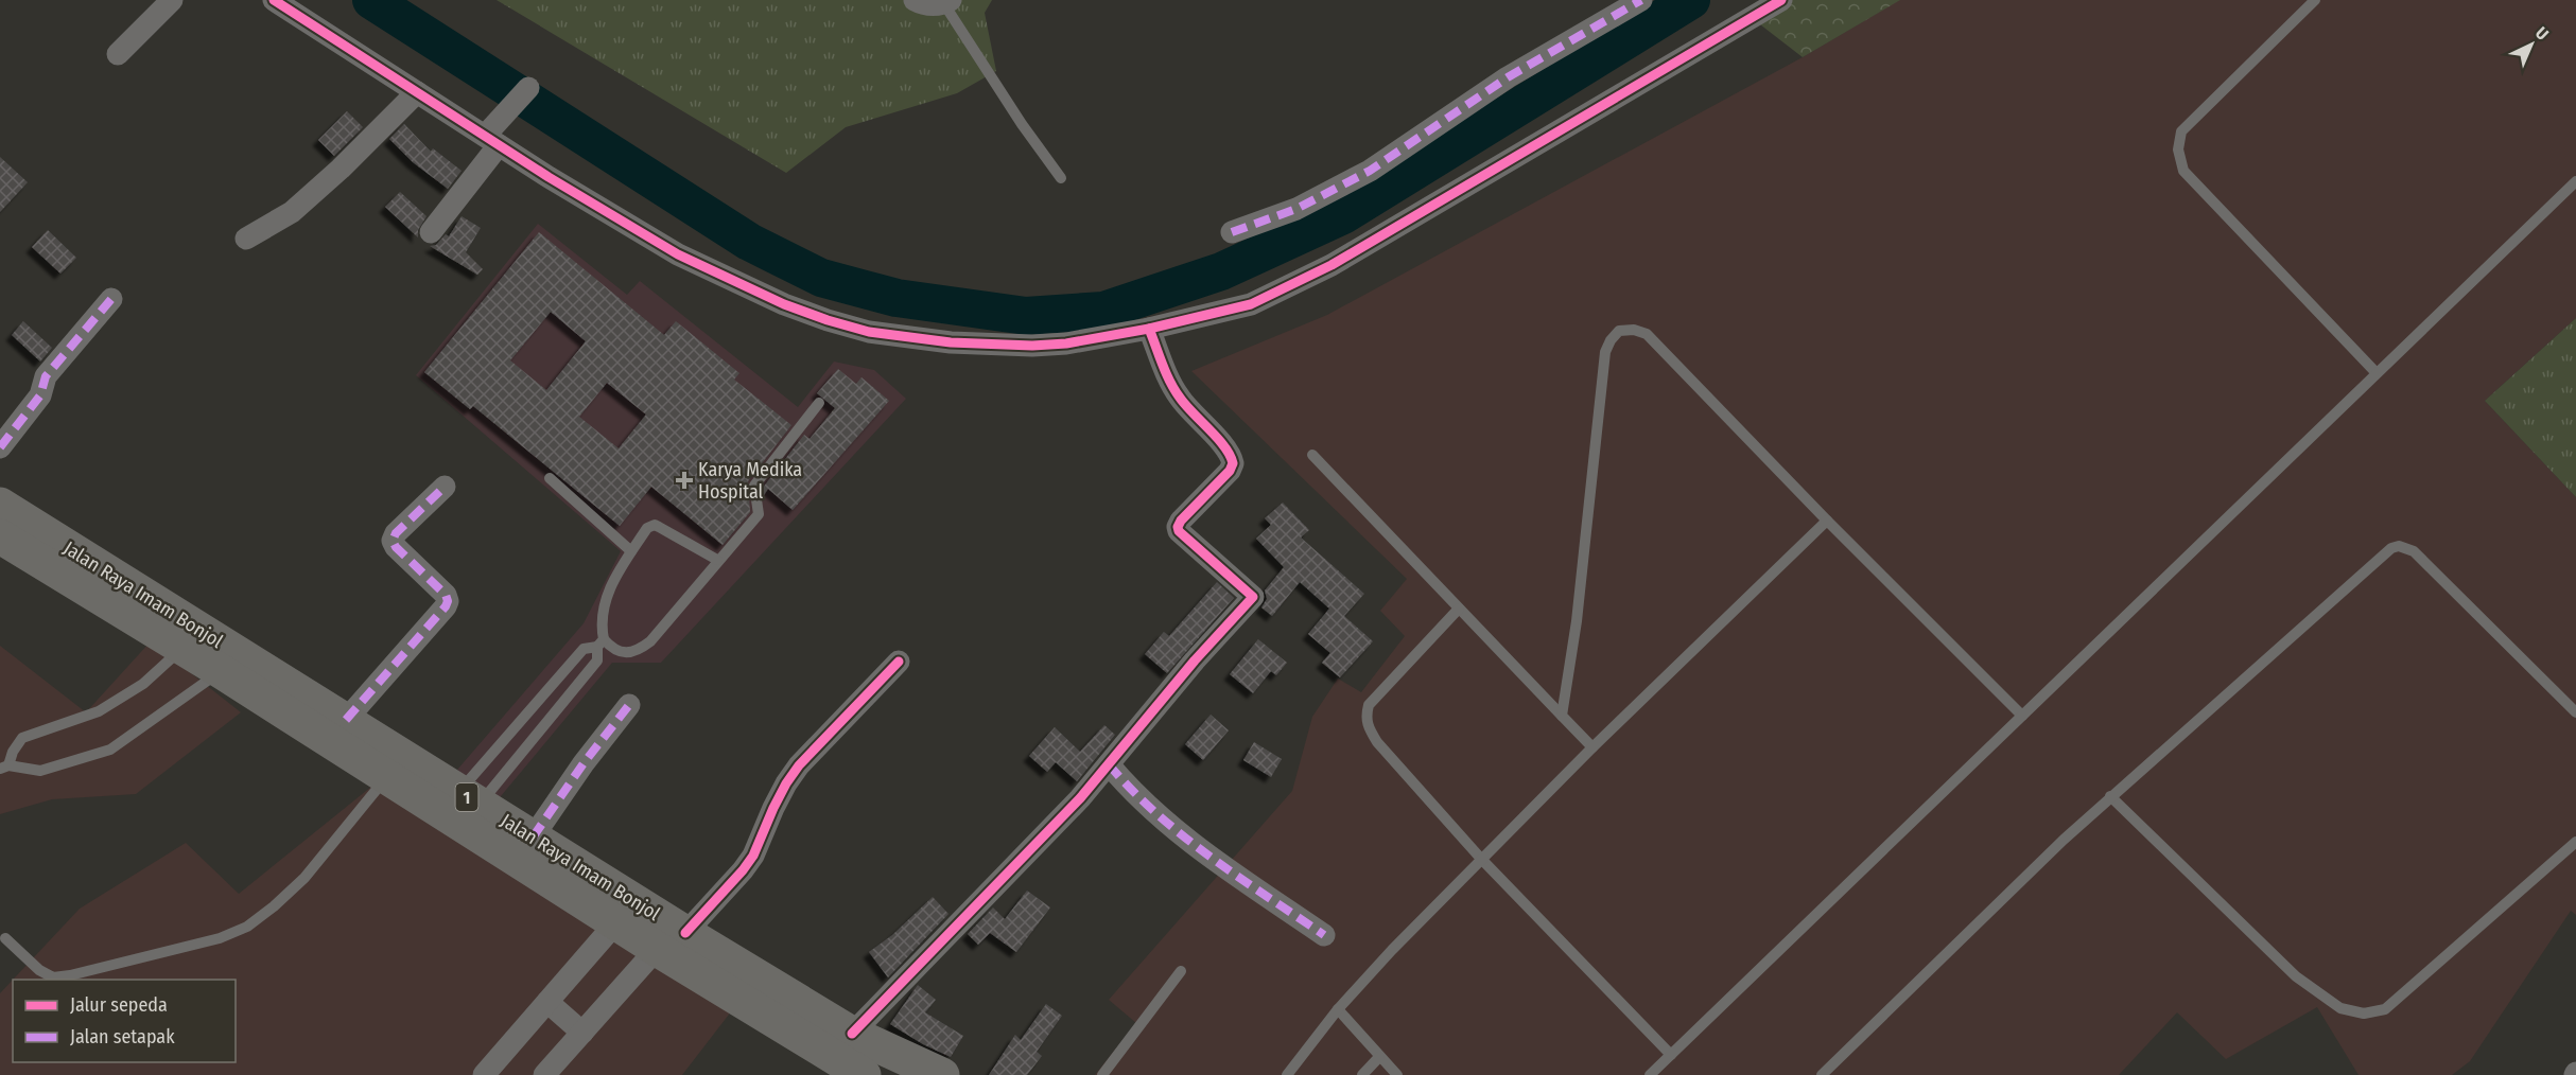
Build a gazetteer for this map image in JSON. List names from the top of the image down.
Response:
{
  "streets": {
    "highway": ["Jalan Raya Imam Bonjol", "1"]
  },
  "places": {
    "health": ["Karya Medika Hospital"]
  },
  "legend": ["Jalur sepeda", "Jalan setapak"],
  "north": "top right"
}
